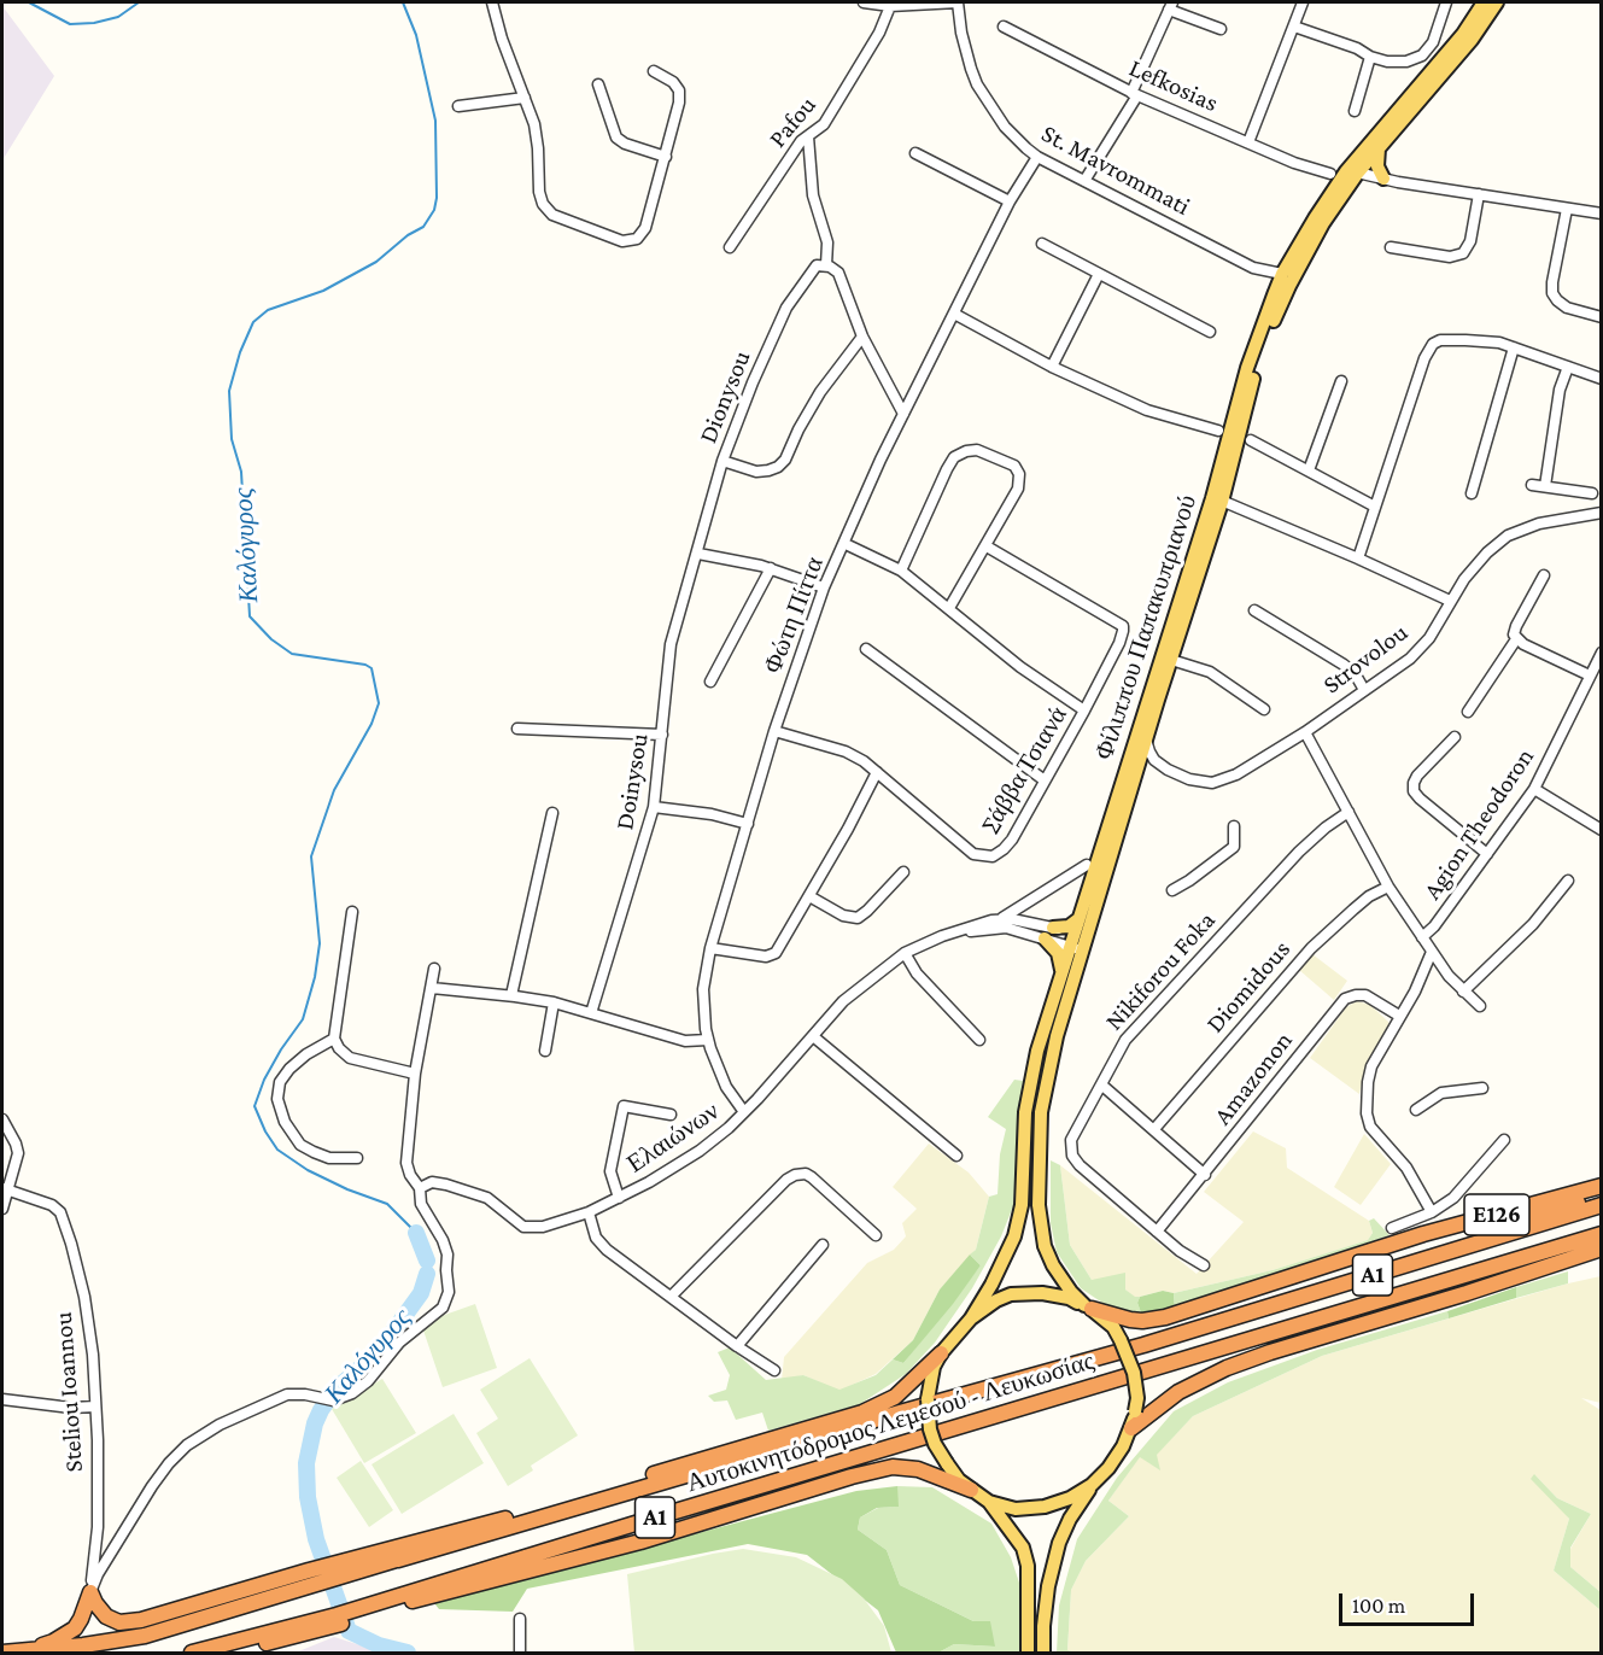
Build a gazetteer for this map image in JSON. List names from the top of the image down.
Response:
{
  "streets": {
    "highway": ["E126", "A1", "Αυτοκινητόδρομος Λεμεσού - Λευκωσίας"],
    "main road": ["Φίλιππου Παπακυπριανού"],
    "street": [
      "Lefkosias",
      "Pafou",
      "St. Mavrommati",
      "Dionysou",
      "Φώτη Πίττα",
      "Strovolou",
      "Σάββα Τσιανά",
      "Doinysou",
      "Agion Theodoron",
      "Nikiforou Foka",
      "Diomidous",
      "Amazonon",
      "Ελαιώνων",
      "Steliou Ioannou"
    ]
  },
  "crossings": [
    ["Lefkosias", "Φίλιππου Παπακυπριανού"],
    ["St. Mavrommati", "Φώτη Πίττα"],
    ["St. Mavrommati", "Φίλιππου Παπακυπριανού"],
    ["Dionysou", "Doinysou"],
    ["Φώτη Πίττα", "Σάββα Τσιανά"],
    ["Φώτη Πίττα", "Ελαιώνων"],
    ["Φίλιππου Παπακυπριανού", "Ελαιώνων"],
    ["Nikiforou Foka", "Amazonon"]
  ],
  "water": ["Καλόγυρος"],
  "scale_bar": "100 m"
}
